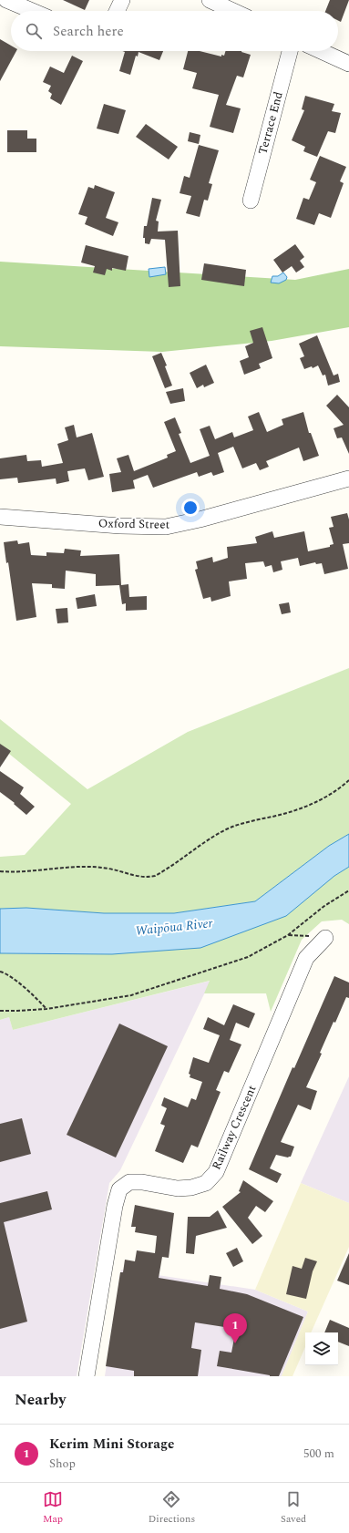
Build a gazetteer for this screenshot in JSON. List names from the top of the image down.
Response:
{
  "streets": {
    "street": ["Terrace End", "Oxford Street", "Railway Crescent"]
  },
  "water": ["Waipōua River"],
  "page": {
    "search": "Search here",
    "pins": "1",
    "heading": "Nearby",
    "list": [
      {
        "mark": "1",
        "name": "Kerim Mini Storage",
        "note": "Shop",
        "value": "500 m"
      }
    ],
    "nav": ["Map", "Directions", "Saved"]
  }
}
